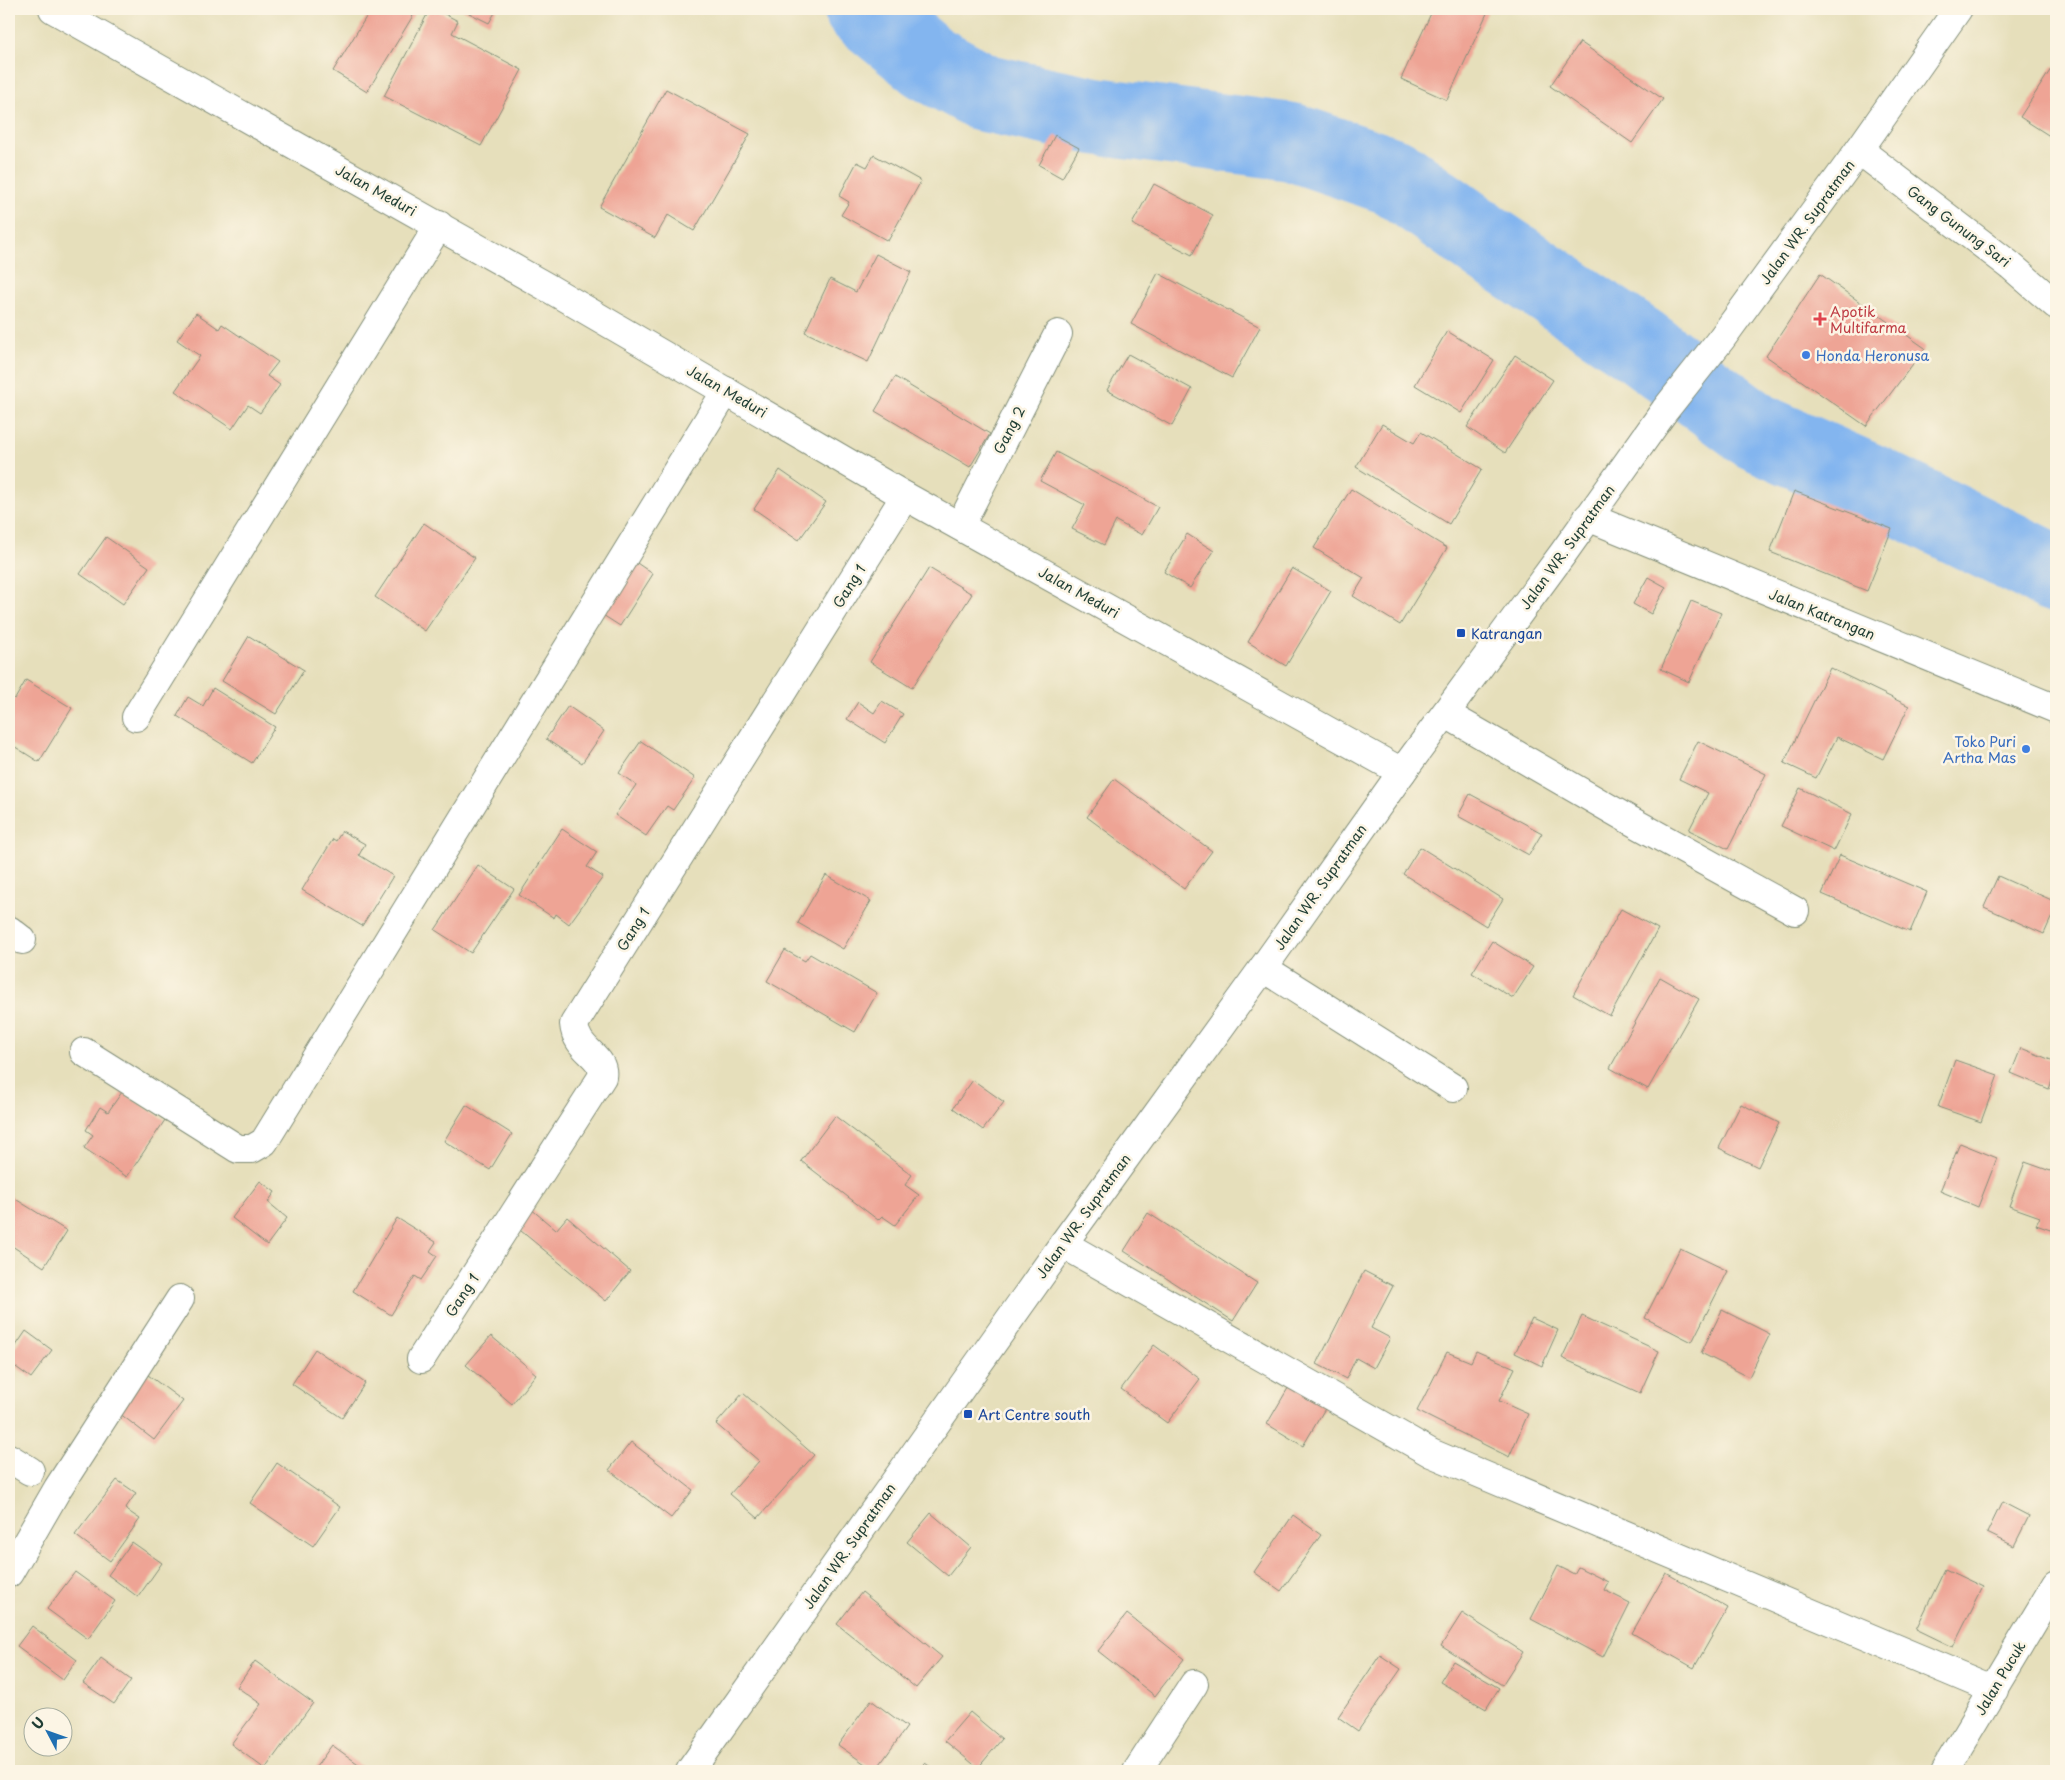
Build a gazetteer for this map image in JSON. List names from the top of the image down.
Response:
{
  "streets": {
    "street": [
      "Jalan Meduri",
      "Jalan WR. Supratman",
      "Gang Gunung Sari",
      "Gang 2",
      "Gang 1",
      "Jalan Katrangan",
      "Jalan Pucuk"
    ]
  },
  "crossings": [
    ["Jalan Meduri", "Jalan WR. Supratman"],
    ["Jalan Meduri", "Gang 2"],
    ["Jalan Meduri", "Gang 1"],
    ["Jalan WR. Supratman", "Gang Gunung Sari"],
    ["Jalan WR. Supratman", "Jalan Katrangan"]
  ],
  "places": {
    "health": ["Apotik Multifarma"],
    "other": ["Honda Heronusa", "Toko Puri Artha Mas"],
    "transit": ["Katrangan", "Art Centre south"]
  },
  "north": "top left"
}
